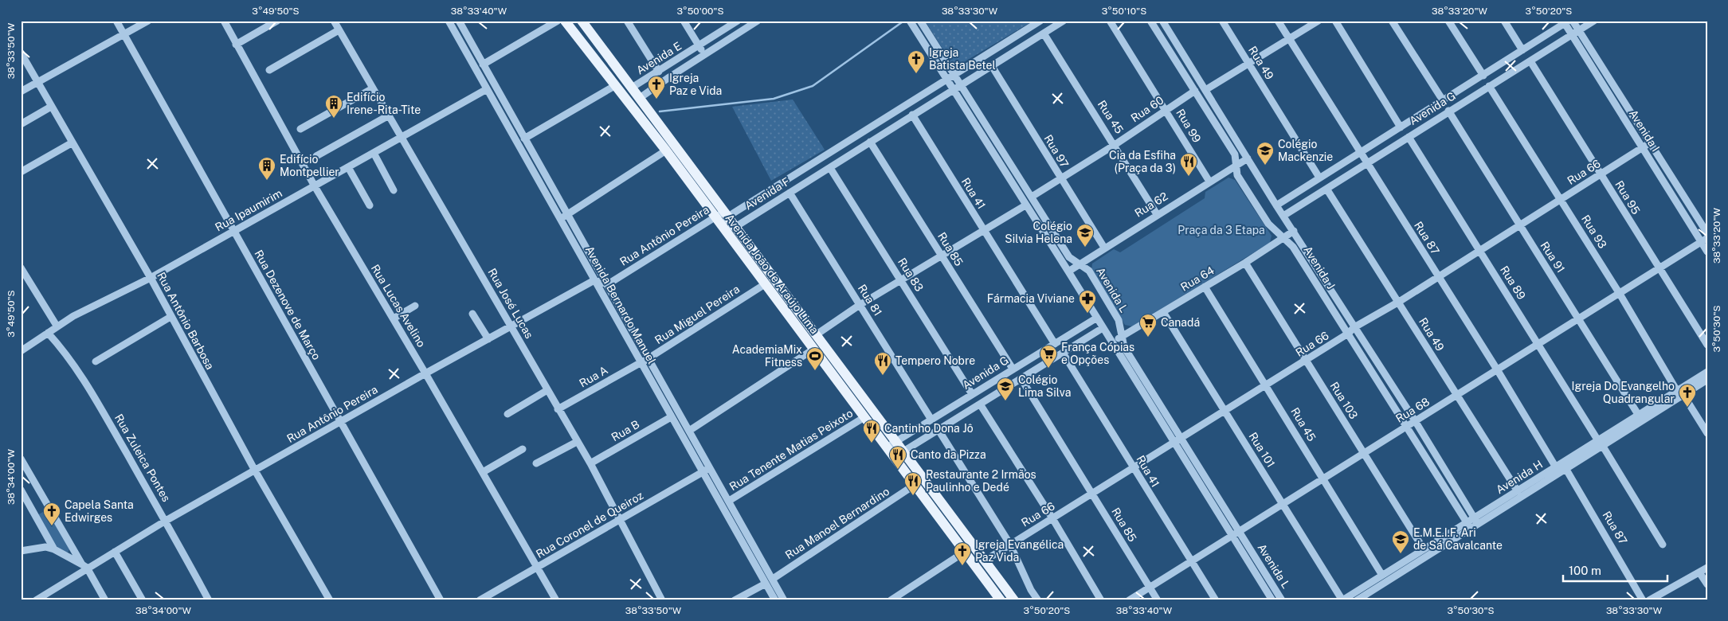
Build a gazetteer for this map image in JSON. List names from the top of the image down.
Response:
{
  "streets": {
    "main road": ["Avenida João de Araújo Lima"],
    "street": [
      "Avenida E",
      "Rua 49",
      "Avenida G",
      "Rua 60",
      "Rua 45",
      "Rua 99",
      "Avenida I",
      "Rua 97",
      "Rua 66",
      "Avenida F",
      "Rua 41",
      "Rua 95",
      "Rua 62",
      "Rua Ipaumirim",
      "Rua 93",
      "Rua Antônio Pereira",
      "Rua 87",
      "Rua 85",
      "Rua 91",
      "Avenida J",
      "Rua 83",
      "Rua 64",
      "Rua 89",
      "Avenida L",
      "Rua 81",
      "Rua José Lucas",
      "Rua Dezenove de Março",
      "Avenida Bernardo Manuel",
      "Rua Lucas Avelino",
      "Rua Miguel Pereira",
      "Rua Antônio Barbosa",
      "Rua A",
      "Rua 103",
      "Rua 68",
      "Rua B",
      "Rua Tenente Matias Peixoto",
      "Rua 101",
      "Rua Zuleica Pontes",
      "Avenida H",
      "Rua Manoel Bernardino",
      "Rua Coronel de Queiroz"
    ]
  },
  "crossings": [
    ["Avenida E", "Avenida João de Araújo Lima"],
    ["Rua 49", "Avenida G"],
    ["Rua 49", "Rua 66"],
    ["Rua 49", "Rua 68"],
    ["Rua 49", "Avenida H"],
    ["Avenida G", "Avenida I"],
    ["Avenida G", "Rua 41"],
    ["Avenida G", "Rua 95"],
    ["Avenida G", "Rua 93"],
    ["Avenida G", "Rua 87"],
    ["Avenida G", "Rua 85"],
    ["Avenida G", "Rua 91"],
    ["Avenida G", "Avenida J"],
    ["Avenida G", "Avenida João de Araújo Lima"],
    ["Avenida G", "Rua 83"],
    ["Avenida G", "Rua 89"],
    ["Avenida G", "Avenida L"],
    ["Avenida G", "Rua 81"],
    ["Rua 60", "Rua 45"],
    ["Rua 60", "Rua 99"],
    ["Rua 60", "Rua 97"],
    ["Rua 60", "Avenida J"],
    ["Rua 60", "Avenida L"],
    ["Rua 45", "Rua 66"],
    ["Rua 45", "Avenida F"],
    ["Rua 45", "Rua 62"],
    ["Rua 45", "Rua 64"],
    ["Rua 45", "Rua 68"],
    ["Rua 45", "Avenida H"],
    ["Rua 99", "Rua 62"],
    ["Avenida I", "Rua 66"],
    ["Avenida I", "Rua 68"],
    ["Rua 97", "Avenida F"],
    ["Rua 97", "Rua 62"],
    ["Rua 66", "Rua 41"],
    ["Rua 66", "Rua 95"],
    ["Rua 66", "Rua 93"],
    ["Rua 66", "Rua 87"],
    ["Rua 66", "Rua 85"],
    ["Rua 66", "Rua 91"],
    ["Rua 66", "Avenida J"],
    ["Rua 66", "Avenida João de Araújo Lima"],
    ["Rua 66", "Rua 89"],
    ["Rua 66", "Avenida L"],
    ["Rua 66", "Rua 103"],
    ["Rua 66", "Rua 101"],
    ["Avenida F", "Rua 41"],
    ["Avenida F", "Rua Antônio Pereira"],
    ["Avenida F", "Rua 85"],
    ["Avenida F", "Avenida João de Araújo Lima"],
    ["Avenida F", "Rua 83"],
    ["Avenida F", "Avenida L"],
    ["Avenida F", "Rua 81"],
    ["Rua 41", "Rua 68"],
    ["Rua 95", "Rua 68"],
    ["Rua 62", "Avenida J"],
    ["Rua 62", "Avenida L"],
    ["Rua Ipaumirim", "Rua José Lucas"],
    ["Rua Ipaumirim", "Rua Dezenove de Março"],
    ["Rua Ipaumirim", "Avenida Bernardo Manuel"],
    ["Rua Ipaumirim", "Rua Lucas Avelino"],
    ["Rua Ipaumirim", "Rua Antônio Barbosa"],
    ["Rua Ipaumirim", "Rua Zuleica Pontes"],
    ["Rua 93", "Rua 68"],
    ["Rua 93", "Avenida H"],
    ["Rua Antônio Pereira", "Avenida João de Araújo Lima"],
    ["Rua Antônio Pereira", "Rua José Lucas"],
    ["Rua Antônio Pereira", "Rua Dezenove de Março"],
    ["Rua Antônio Pereira", "Avenida Bernardo Manuel"],
    ["Rua Antônio Pereira", "Rua Lucas Avelino"],
    ["Rua Antônio Pereira", "Rua Antônio Barbosa"],
    ["Rua Antônio Pereira", "Rua Zuleica Pontes"],
    ["Rua 87", "Rua 68"],
    ["Rua 87", "Avenida H"],
    ["Rua 85", "Rua 68"],
    ["Rua 91", "Rua 68"],
    ["Rua 91", "Avenida H"],
    ["Avenida J", "Rua 64"],
    ["Avenida J", "Rua 68"],
    ["Avenida J", "Avenida H"],
    ["Avenida João de Araújo Lima", "Rua Miguel Pereira"],
    ["Avenida João de Araújo Lima", "Rua Tenente Matias Peixoto"],
    ["Avenida João de Araújo Lima", "Rua Manoel Bernardino"],
    ["Rua 64", "Avenida L"],
    ["Rua 64", "Rua 103"],
    ["Rua 64", "Rua 101"],
    ["Rua 89", "Rua 68"],
    ["Rua 89", "Avenida H"],
    ["Avenida L", "Rua 68"],
    ["Rua José Lucas", "Rua A"],
    ["Rua José Lucas", "Rua B"],
    ["Rua José Lucas", "Rua Coronel de Queiroz"],
    ["Avenida Bernardo Manuel", "Rua Miguel Pereira"],
    ["Avenida Bernardo Manuel", "Rua A"],
    ["Avenida Bernardo Manuel", "Rua B"],
    ["Avenida Bernardo Manuel", "Rua Tenente Matias Peixoto"],
    ["Avenida Bernardo Manuel", "Rua Manoel Bernardino"],
    ["Avenida Bernardo Manuel", "Rua Coronel de Queiroz"],
    ["Rua Lucas Avelino", "Rua Coronel de Queiroz"],
    ["Rua Miguel Pereira", "Rua A"],
    ["Rua 103", "Rua 68"],
    ["Rua 103", "Avenida H"],
    ["Rua 68", "Rua 101"],
    ["Rua 101", "Avenida H"]
  ],
  "parks": ["Praça da 3 Etapa"],
  "places": {
    "church": [
      "Igreja Batista Betel",
      "Igreja Paz e Vida",
      "Igreja Do Evangelho Quadrangular",
      "Capela Santa Edwirges",
      "Igreja Evangélica Paz Vida"
    ],
    "building": ["Edifício Irene-Rita-Tite", "Edifício Montpellier"],
    "school or university": [
      "Colégio Mackenzie",
      "Colégio Silvia Helena",
      "Colégio Lima Silva",
      "E.M.E.I.F. Ari de Sá Cavalcante"
    ],
    "restaurant": [
      "Cia da Esfiha (Praça da 3)",
      "Tempero Nobre",
      "Cantinho Dona Jô",
      "Canto da Pizza",
      "Restaurante 2 Irmãos Paulinho e Dedé"
    ],
    "pharmacy": ["Fármacia Viviane"],
    "supermarket": ["Canadá", "França Cópias e Opções"],
    "sports": ["AcademiaMix Fitness"]
  },
  "scale_bar": "100 m",
  "coordinates": [
    "3°49'50\"S",
    "38°33'40\"W",
    "3°50'00\"S",
    "38°33'30\"W",
    "3°50'10\"S",
    "38°33'20\"W",
    "3°50'20\"S",
    "38°33'50\"W",
    "3°50'30\"S",
    "38°34'00\"W"
  ]
}
